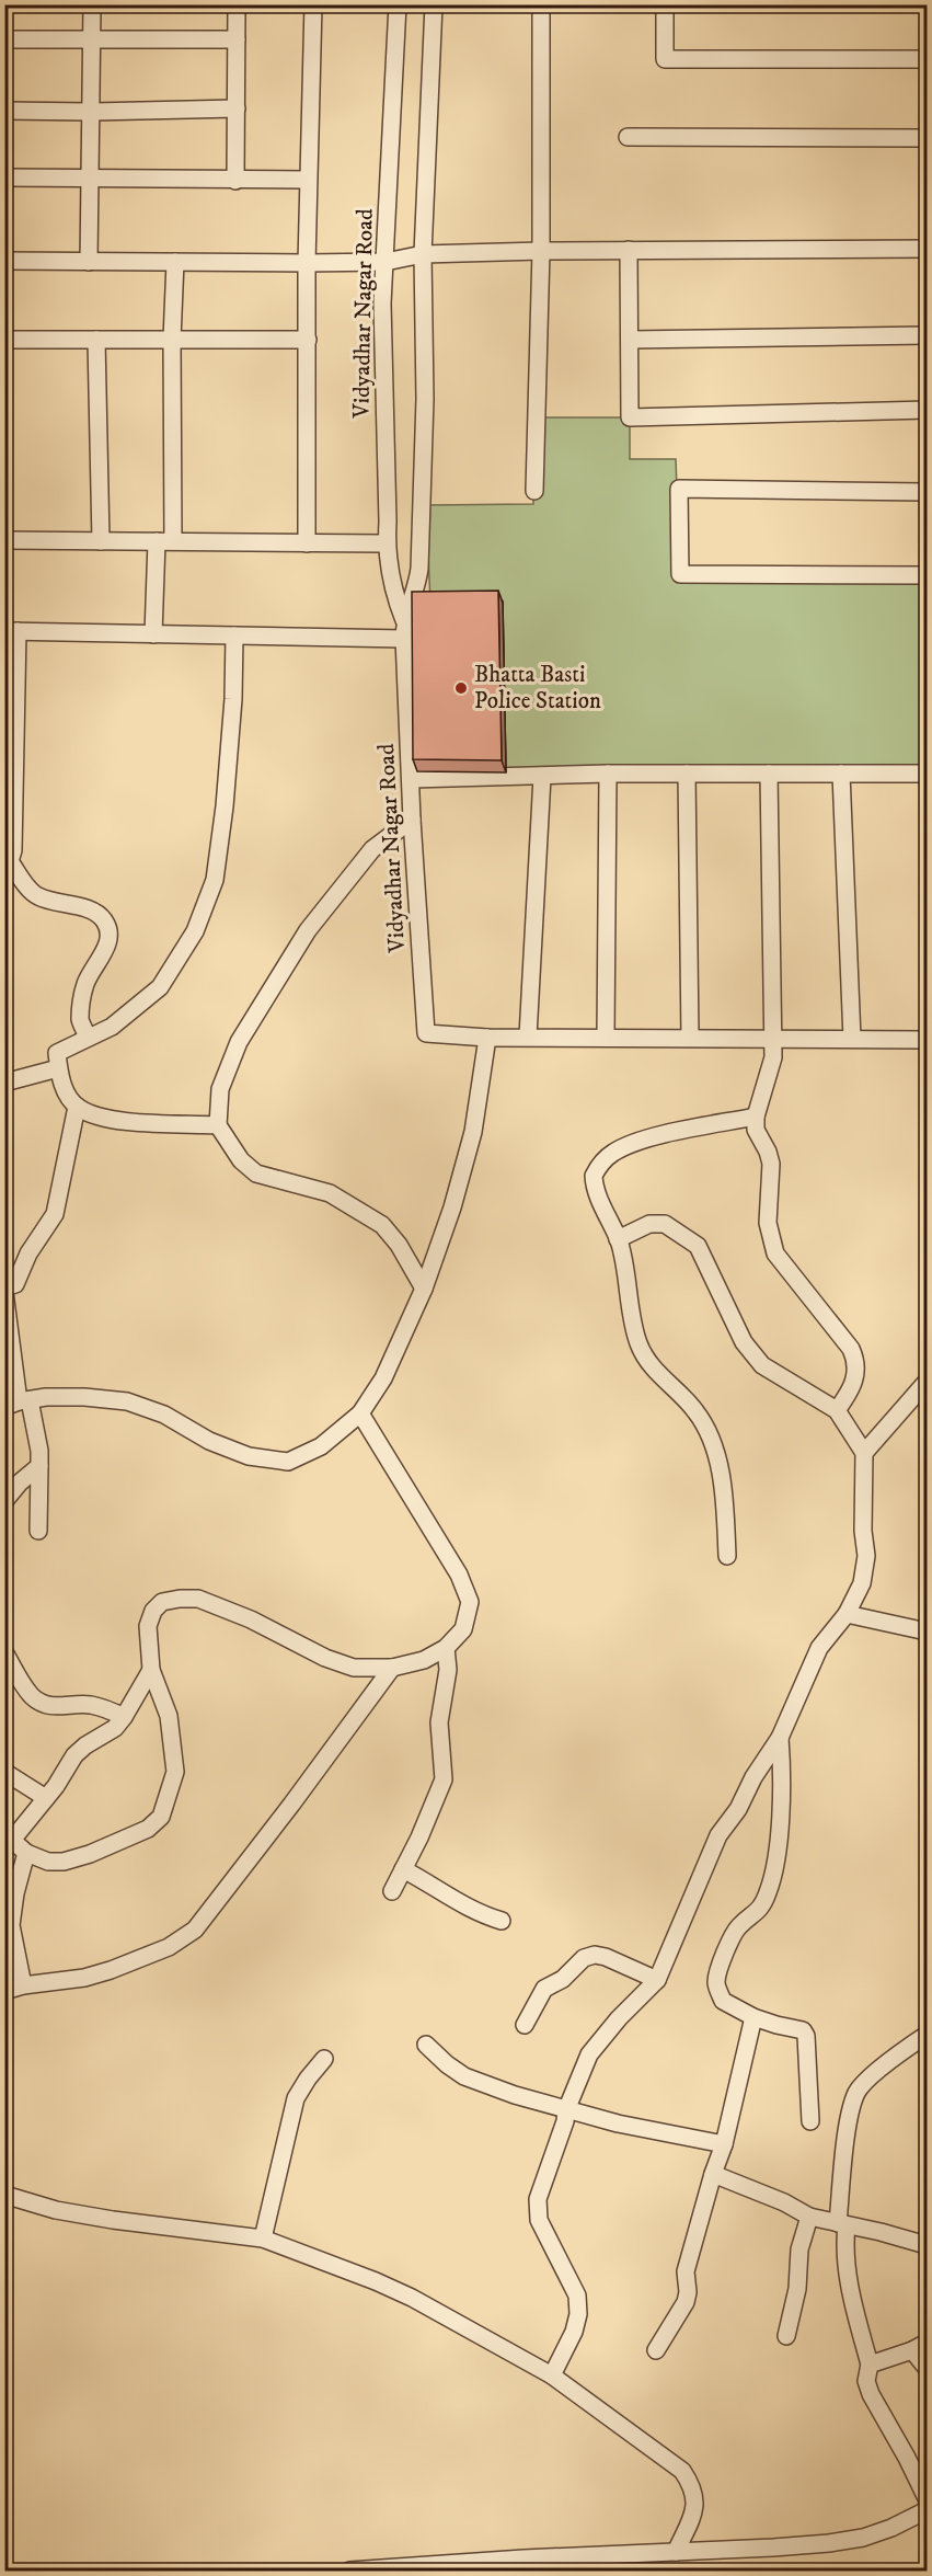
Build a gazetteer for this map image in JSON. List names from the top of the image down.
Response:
{
  "streets": {
    "street": ["Vidyadhar Nagar Road"]
  },
  "places": ["Bhatta Basti Police Station"]
}
